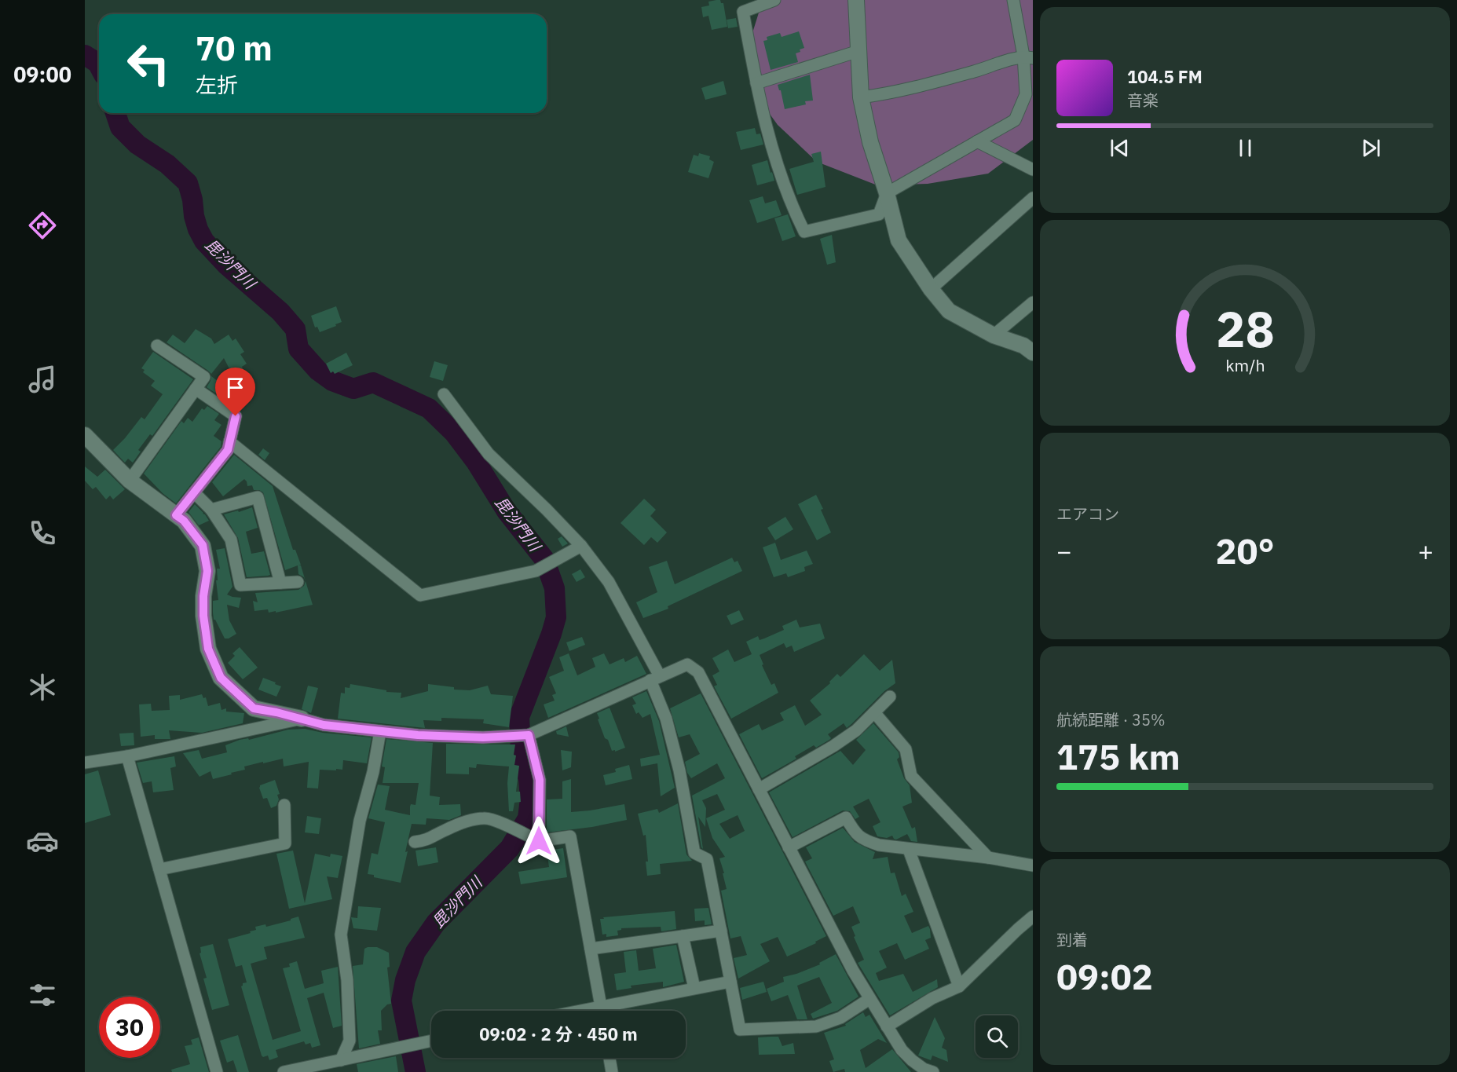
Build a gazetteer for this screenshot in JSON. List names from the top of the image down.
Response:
{
  "water": ["毘沙門川"],
  "page": {
    "tabs": "09:00",
    "turn": ["70 m", "左折"],
    "song": ["104.5 FM", "音楽"],
    "tile": [
      "エアコン",
      ["航続距離 · 35%", "175 km"],
      ["到着", "09:02"]
    ],
    "heat": ["−", "20°", "+"],
    "limit": "30",
    "trip": "09:02 · 2 分 · 450 m",
    "gauge": ["28", "km/h"]
  }
}
